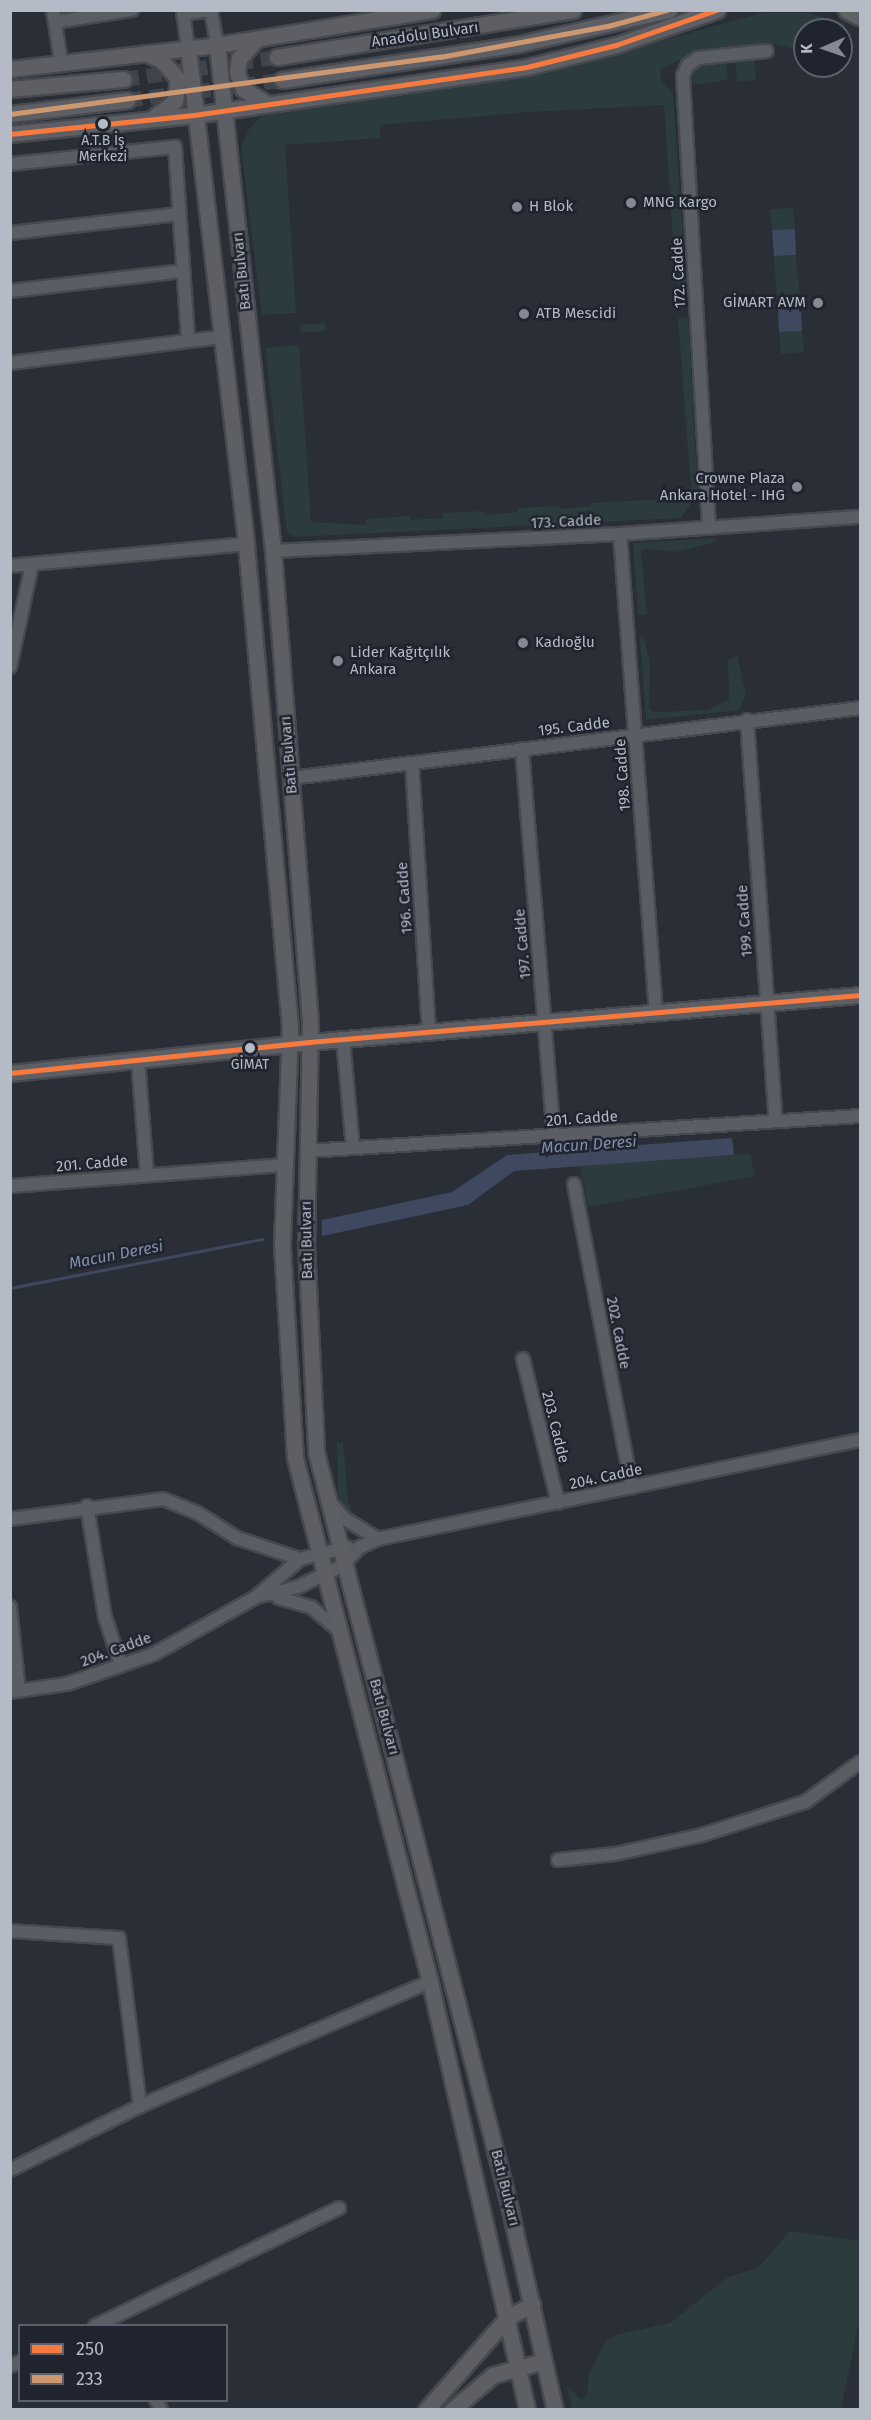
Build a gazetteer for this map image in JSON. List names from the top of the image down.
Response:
{
  "streets": {
    "main road": ["Anadolu Bulvarı", "Batı Bulvarı"],
    "street": [
      "172. Cadde",
      "173. Cadde",
      "195. Cadde",
      "198. Cadde",
      "196. Cadde",
      "199. Cadde",
      "197. Cadde",
      "201. Cadde",
      "202. Cadde",
      "203. Cadde",
      "204. Cadde"
    ]
  },
  "crossings": [
    ["Batı Bulvarı", "173. Cadde"],
    ["Batı Bulvarı", "195. Cadde"],
    ["Batı Bulvarı", "201. Cadde"],
    ["Batı Bulvarı", "204. Cadde"],
    ["172. Cadde", "173. Cadde"],
    ["173. Cadde", "198. Cadde"],
    ["195. Cadde", "198. Cadde"],
    ["195. Cadde", "196. Cadde"],
    ["195. Cadde", "199. Cadde"],
    ["195. Cadde", "197. Cadde"],
    ["199. Cadde", "201. Cadde"],
    ["197. Cadde", "201. Cadde"],
    ["202. Cadde", "204. Cadde"],
    ["203. Cadde", "204. Cadde"]
  ],
  "water": ["Macun Deresi"],
  "places": [
    "A.T.B İş Merkezi",
    "MNG Kargo",
    "H Blok",
    "GİMART AVM",
    "ATB Mescidi",
    "Crowne Plaza Ankara Hotel - IHG",
    "Kadıoğlu",
    "Lider Kağıtçılık Ankara",
    "GİMAT"
  ],
  "lines": ["transit line 250", "transit line 233"],
  "legend": ["250", "233"],
  "north": "left"
}
